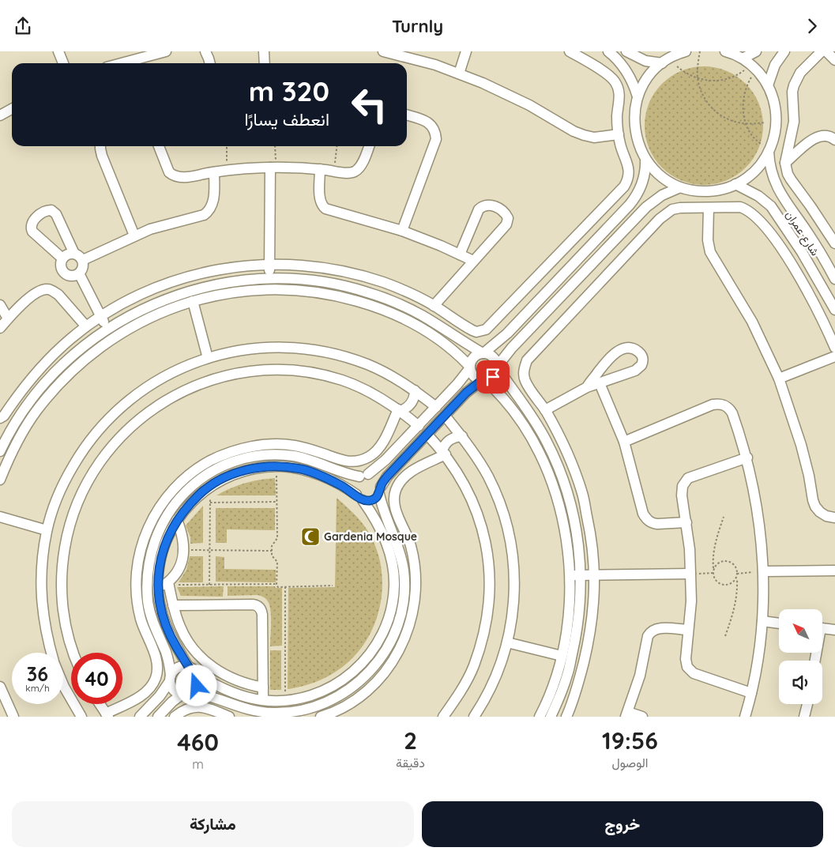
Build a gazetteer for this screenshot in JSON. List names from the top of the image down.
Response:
{
  "streets": {
    "street": ["شارع عمران"]
  },
  "places": {
    "mosque": ["Gardenia Mosque"]
  },
  "north": "top left",
  "page": {
    "header": "Turnly",
    "turn": ["320 m", "انعطف يسارًا"],
    "speed": "36 km/h",
    "limit": "40",
    "eta": [
      "19:56",
      "الوصول",
      "2",
      "دقيقة",
      "460",
      "m"
    ],
    "buttons": ["خروج", "مشاركة"]
  }
}
